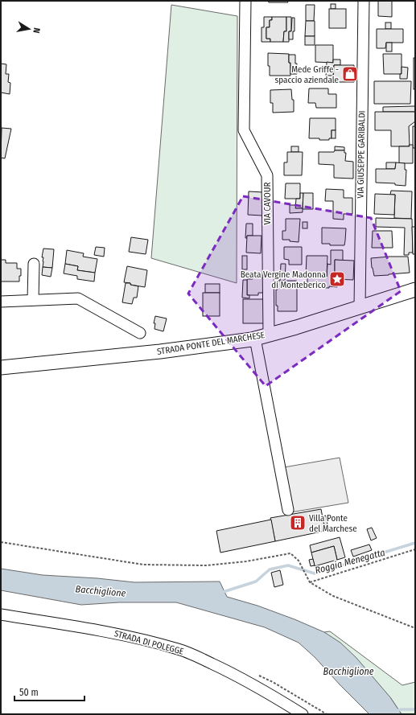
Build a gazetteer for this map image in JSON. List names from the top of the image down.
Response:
{
  "streets": {
    "main road": ["STRADA PONTE DEL MARCHESE"],
    "street": ["VIA GIUSEPPE GARIBALDI", "VIA CAVOUR", "STRADA DI POLEGGE"]
  },
  "crossings": [
    ["VIA GIUSEPPE GARIBALDI", "STRADA PONTE DEL MARCHESE"],
    ["VIA CAVOUR", "STRADA PONTE DEL MARCHESE"]
  ],
  "water": ["Roggia Menegatta", "Bacchiglione"],
  "places": {
    "shop": ["Mede Griffe - spaccio aziendale"],
    "place": ["Beata Vergine Madonna di Monteberico"],
    "building": ["Villa Ponte del Marchese"]
  },
  "scale_bar": "50 m",
  "north": "right"
}
